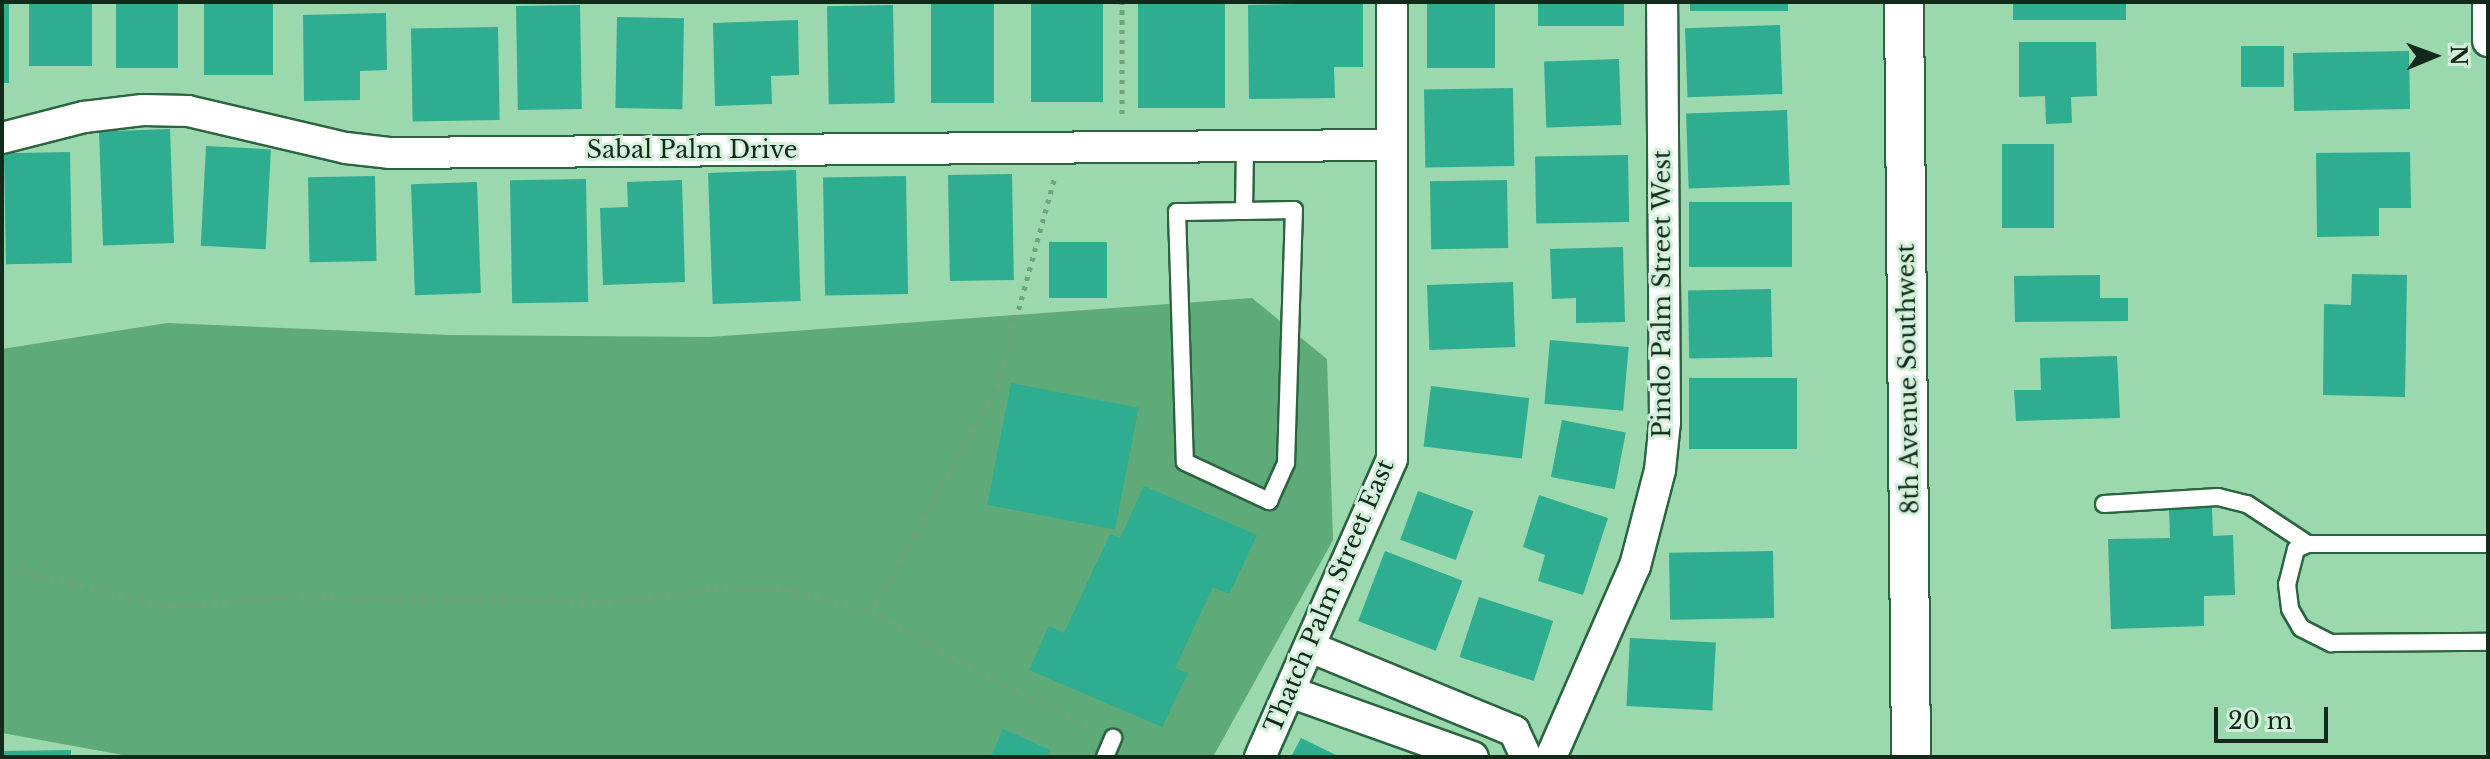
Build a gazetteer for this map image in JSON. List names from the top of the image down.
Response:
{
  "streets": {
    "street": [
      "Sabal Palm Drive",
      "Pindo Palm Street West",
      "8th Avenue Southwest",
      "Thatch Palm Street East"
    ]
  },
  "crossings": [
    ["Sabal Palm Drive", "Thatch Palm Street East"]
  ],
  "scale_bar": "20 m",
  "north": "right"
}
